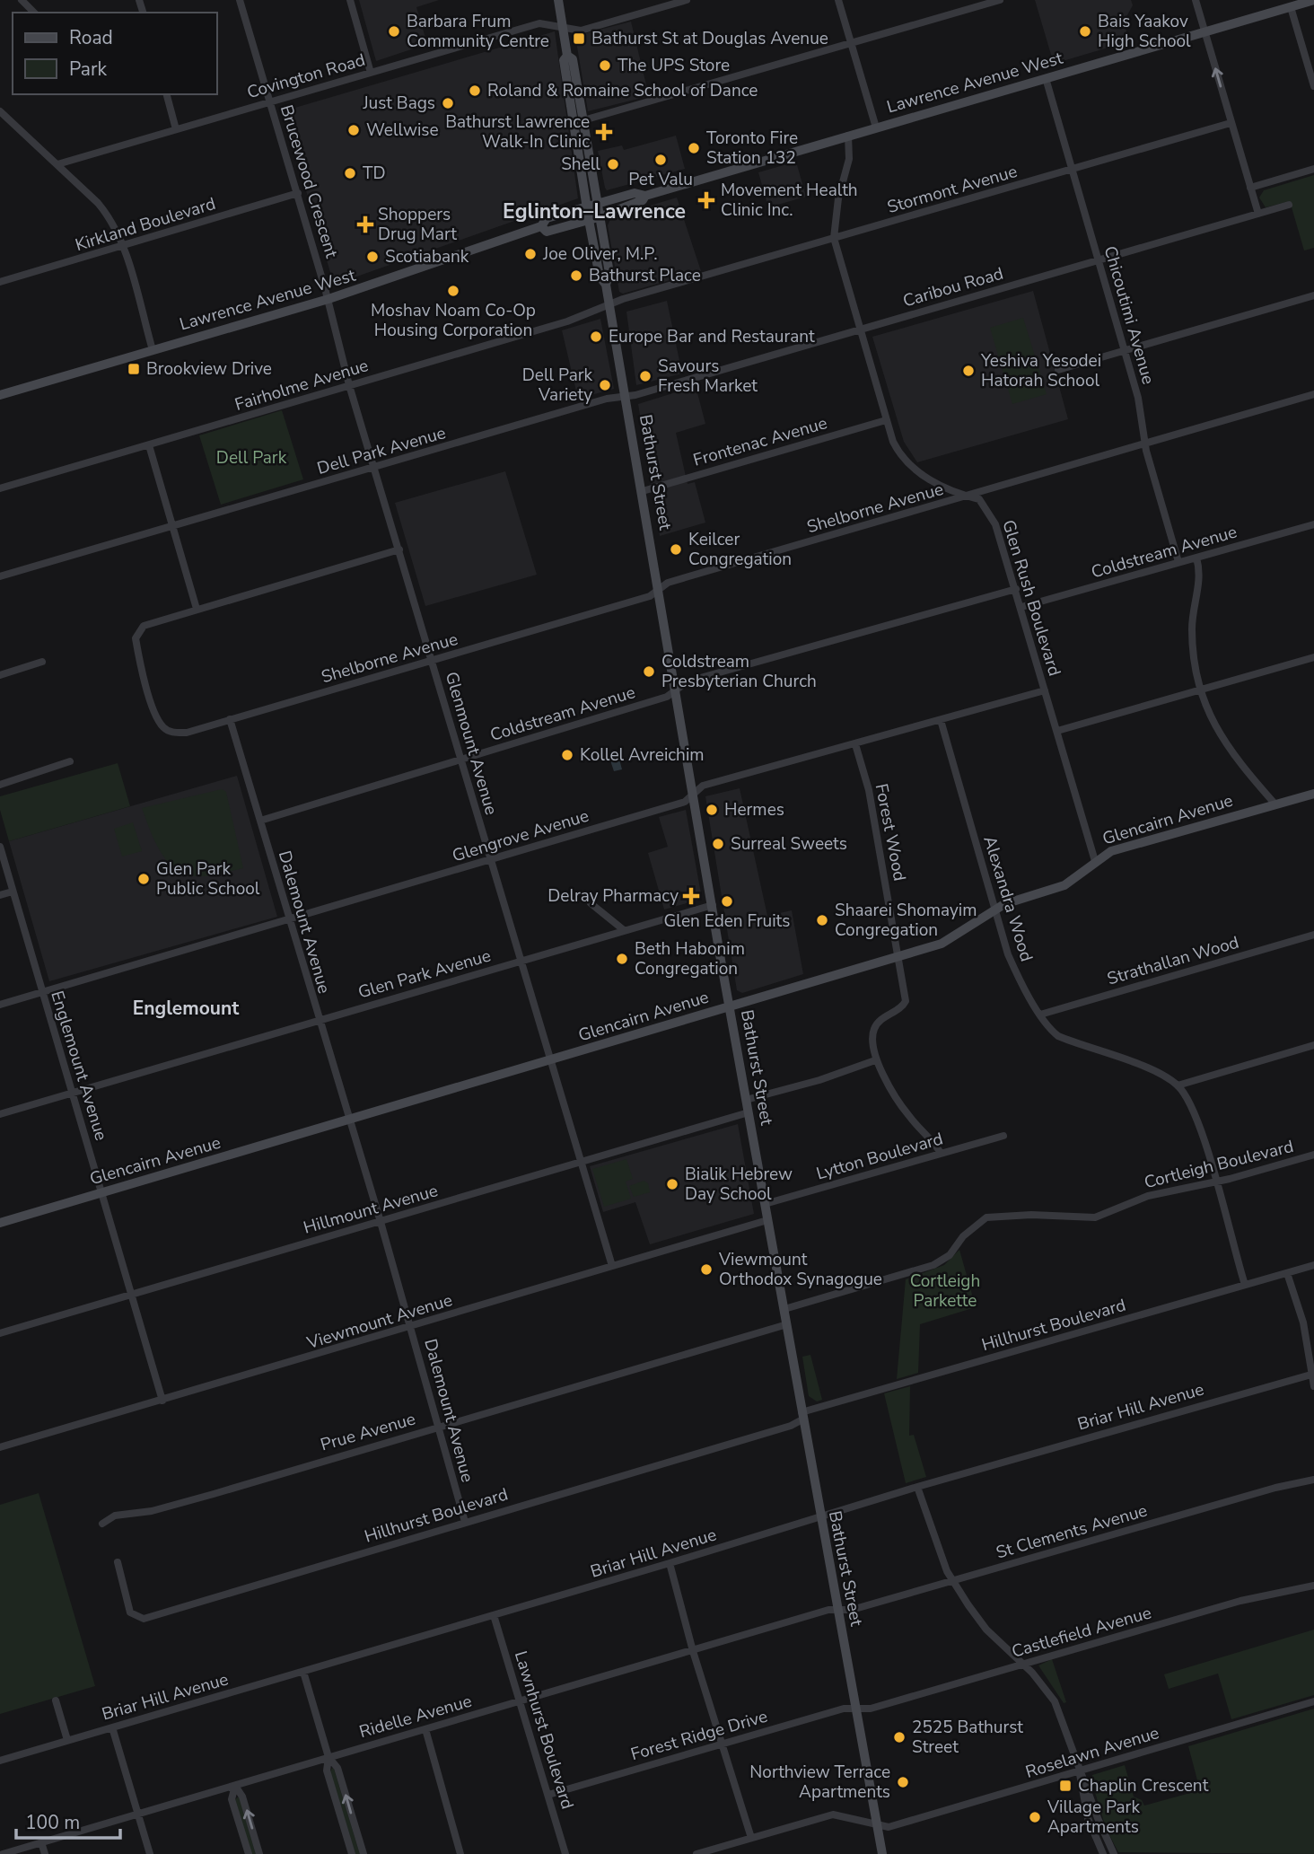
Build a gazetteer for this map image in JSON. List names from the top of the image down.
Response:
{
  "streets": {
    "main road": ["Lawrence Avenue West", "Bathurst Street", "Glencairn Avenue"],
    "street": [
      "Covington Road",
      "Brucewood Crescent",
      "Stormont Avenue",
      "Kirkland Boulevard",
      "Caribou Road",
      "Chicoutimi Avenue",
      "Fairholme Avenue",
      "Frontenac Avenue",
      "Dell Park Avenue",
      "Shelborne Avenue",
      "Coldstream Avenue",
      "Glen Rush Boulevard",
      "Glenmount Avenue",
      "Forest Wood",
      "Glengrove Avenue",
      "Alexandra Wood",
      "Dalemount Avenue",
      "Strathallan Wood",
      "Glen Park Avenue",
      "Englemount Avenue",
      "Lytton Boulevard",
      "Cortleigh Boulevard",
      "Hillmount Avenue",
      "Viewmount Avenue",
      "Hillhurst Boulevard",
      "Briar Hill Avenue",
      "Prue Avenue",
      "St Clements Avenue",
      "Castlefield Avenue",
      "Ridelle Avenue",
      "Lawnhurst Boulevard",
      "Forest Ridge Drive",
      "Roselawn Avenue"
    ]
  },
  "crossings": [
    ["Covington Road", "Brucewood Crescent"],
    ["Covington Road", "Bathurst Street"],
    ["Lawrence Avenue West", "Brucewood Crescent"],
    ["Lawrence Avenue West", "Chicoutimi Avenue"],
    ["Lawrence Avenue West", "Bathurst Street"],
    ["Lawrence Avenue West", "Glen Rush Boulevard"],
    ["Lawrence Avenue West", "Glenmount Avenue"],
    ["Brucewood Crescent", "Kirkland Boulevard"],
    ["Brucewood Crescent", "Glenmount Avenue"],
    ["Stormont Avenue", "Chicoutimi Avenue"],
    ["Stormont Avenue", "Fairholme Avenue"],
    ["Stormont Avenue", "Bathurst Street"],
    ["Stormont Avenue", "Glen Rush Boulevard"],
    ["Caribou Road", "Chicoutimi Avenue"],
    ["Caribou Road", "Dell Park Avenue"],
    ["Caribou Road", "Bathurst Street"],
    ["Caribou Road", "Glen Rush Boulevard"],
    ["Chicoutimi Avenue", "Shelborne Avenue"],
    ["Chicoutimi Avenue", "Coldstream Avenue"],
    ["Fairholme Avenue", "Bathurst Street"],
    ["Fairholme Avenue", "Glenmount Avenue"],
    ["Frontenac Avenue", "Bathurst Street"],
    ["Frontenac Avenue", "Glen Rush Boulevard"],
    ["Dell Park Avenue", "Bathurst Street"],
    ["Dell Park Avenue", "Glenmount Avenue"],
    ["Bathurst Street", "Shelborne Avenue"],
    ["Bathurst Street", "Coldstream Avenue"],
    ["Bathurst Street", "Glencairn Avenue"],
    ["Bathurst Street", "Glengrove Avenue"],
    ["Bathurst Street", "Glen Park Avenue"],
    ["Bathurst Street", "Lytton Boulevard"],
    ["Bathurst Street", "Cortleigh Boulevard"],
    ["Bathurst Street", "Hillmount Avenue"],
    ["Bathurst Street", "Viewmount Avenue"],
    ["Bathurst Street", "Hillhurst Boulevard"],
    ["Bathurst Street", "Briar Hill Avenue"],
    ["Bathurst Street", "Prue Avenue"],
    ["Bathurst Street", "St Clements Avenue"],
    ["Bathurst Street", "Castlefield Avenue"],
    ["Bathurst Street", "Ridelle Avenue"],
    ["Bathurst Street", "Forest Ridge Drive"],
    ["Bathurst Street", "Roselawn Avenue"],
    ["Shelborne Avenue", "Glen Rush Boulevard"],
    ["Shelborne Avenue", "Glenmount Avenue"],
    ["Shelborne Avenue", "Dalemount Avenue"],
    ["Coldstream Avenue", "Glen Rush Boulevard"],
    ["Coldstream Avenue", "Glenmount Avenue"],
    ["Coldstream Avenue", "Dalemount Avenue"],
    ["Glen Rush Boulevard", "Glencairn Avenue"],
    ["Glen Rush Boulevard", "Glengrove Avenue"],
    ["Glenmount Avenue", "Glencairn Avenue"],
    ["Glenmount Avenue", "Glengrove Avenue"],
    ["Glenmount Avenue", "Glen Park Avenue"],
    ["Glenmount Avenue", "Hillmount Avenue"],
    ["Glenmount Avenue", "Viewmount Avenue"],
    ["Glencairn Avenue", "Forest Wood"],
    ["Glencairn Avenue", "Alexandra Wood"],
    ["Glencairn Avenue", "Dalemount Avenue"],
    ["Glencairn Avenue", "Englemount Avenue"],
    ["Forest Wood", "Glengrove Avenue"],
    ["Forest Wood", "Lytton Boulevard"],
    ["Glengrove Avenue", "Alexandra Wood"],
    ["Glengrove Avenue", "Dalemount Avenue"],
    ["Glengrove Avenue", "Englemount Avenue"],
    ["Alexandra Wood", "Strathallan Wood"],
    ["Dalemount Avenue", "Glen Park Avenue"],
    ["Dalemount Avenue", "Hillmount Avenue"],
    ["Dalemount Avenue", "Viewmount Avenue"],
    ["Dalemount Avenue", "Hillhurst Boulevard"],
    ["Dalemount Avenue", "Prue Avenue"],
    ["Glen Park Avenue", "Englemount Avenue"],
    ["Englemount Avenue", "Hillmount Avenue"],
    ["Englemount Avenue", "Viewmount Avenue"],
    ["Briar Hill Avenue", "Lawnhurst Boulevard"],
    ["St Clements Avenue", "Ridelle Avenue"],
    ["Castlefield Avenue", "Forest Ridge Drive"],
    ["Ridelle Avenue", "Lawnhurst Boulevard"],
    ["Lawnhurst Boulevard", "Forest Ridge Drive"]
  ],
  "districts": ["Eglinton–Lawrence", "Englemount"],
  "parks": ["Dell Park", "Cortleigh Parkette"],
  "places": {
    "other": [
      "Barbara Frum Community Centre",
      "Bais Yaakov High School",
      "The UPS Store",
      "Roland & Romaine School of Dance",
      "Just Bags",
      "Wellwise",
      "Toronto Fire Station 132",
      "Pet Valu",
      "Shell",
      "TD",
      "Joe Oliver, M.P.",
      "Scotiabank",
      "Bathurst Place",
      "Moshav Noam Co-Op Housing Corporation",
      "Europe Bar and Restaurant",
      "Yeshiva Yesodei Hatorah School",
      "Savours Fresh Market",
      "Dell Park Variety",
      "Keilcer Congregation",
      "Coldstream Presbyterian Church",
      "Kollel Avreichim",
      "Hermes",
      "Surreal Sweets",
      "Glen Park Public School",
      "Glen Eden Fruits",
      "Shaarei Shomayim Congregation",
      "Beth Habonim Congregation",
      "Bialik Hebrew Day School",
      "Viewmount Orthodox Synagogue",
      "2525 Bathurst Street",
      "Northview Terrace Apartments",
      "Village Park Apartments"
    ],
    "transit": ["Bathurst St at Douglas Avenue", "Brookview Drive", "Chaplin Crescent"],
    "health": [
      "Bathurst Lawrence Walk-In Clinic",
      "Movement Health Clinic Inc.",
      "Shoppers Drug Mart",
      "Delray Pharmacy"
    ]
  },
  "legend": ["Road", "Park"],
  "scale_bar": "100 m"
}
